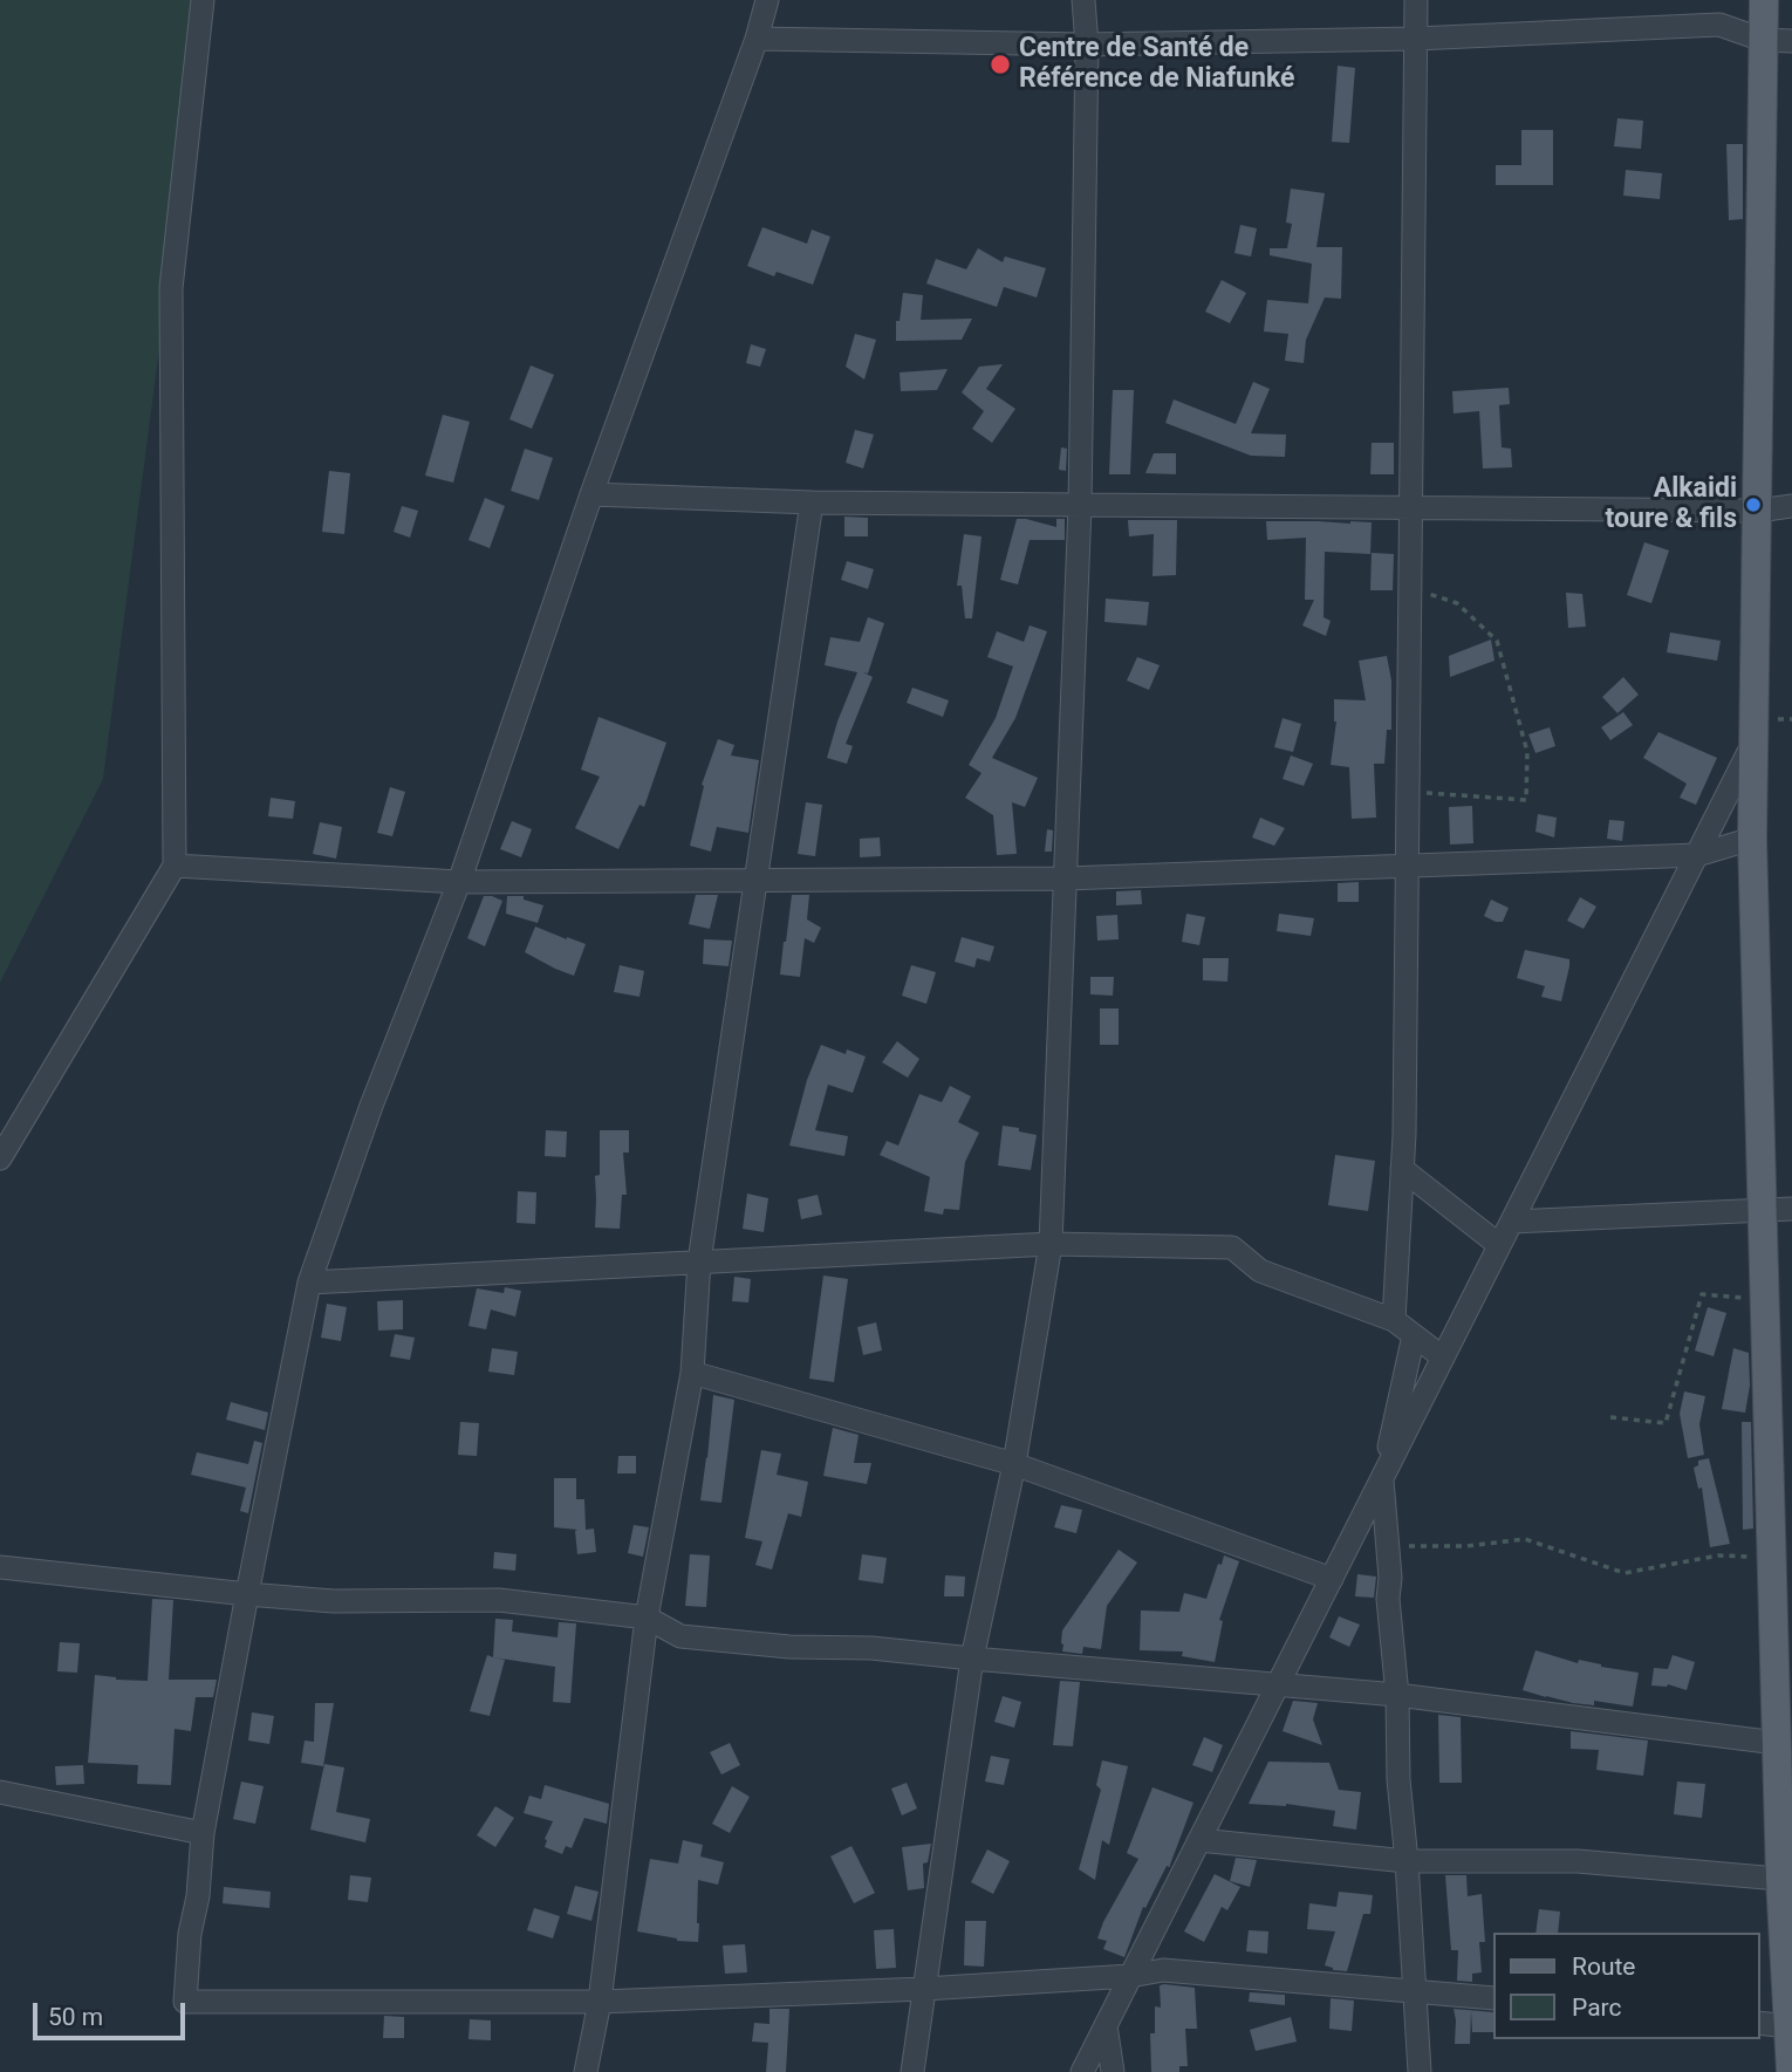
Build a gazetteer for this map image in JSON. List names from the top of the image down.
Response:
{
  "places": ["Centre de Santé de Référence de Niafunké", "Alkaidi toure & fils"],
  "legend": ["Route", "Parc"],
  "scale_bar": "50 m"
}
